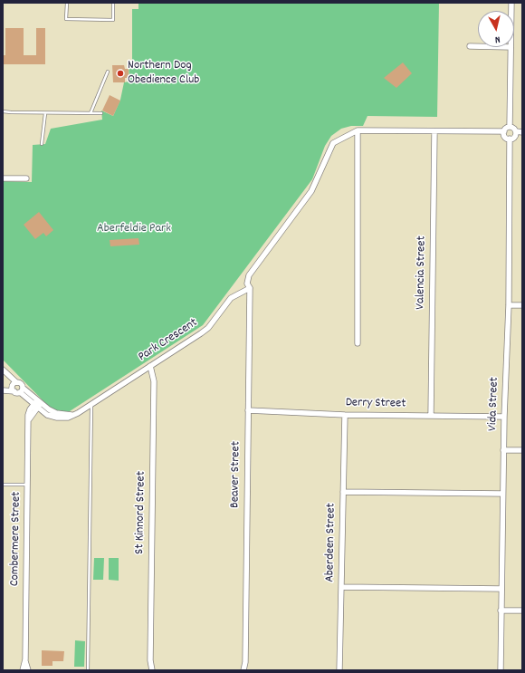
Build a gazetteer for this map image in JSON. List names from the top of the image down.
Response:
{
  "streets": {
    "street": [
      "Valencia Street",
      "Park Crescent",
      "Derry Street",
      "Vida Street",
      "Beaver Street",
      "St Kinnord Street",
      "Combermere Street",
      "Aberdeen Street"
    ]
  },
  "crossings": [
    ["Valencia Street", "Derry Street"],
    ["Park Crescent", "Beaver Street"],
    ["Park Crescent", "St Kinnord Street"],
    ["Park Crescent", "Combermere Street"],
    ["Derry Street", "Vida Street"],
    ["Derry Street", "Beaver Street"],
    ["Derry Street", "Aberdeen Street"]
  ],
  "parks": ["Aberfeldie Park"],
  "places": ["Northern Dog Obedience Club"],
  "north": "bottom"
}
